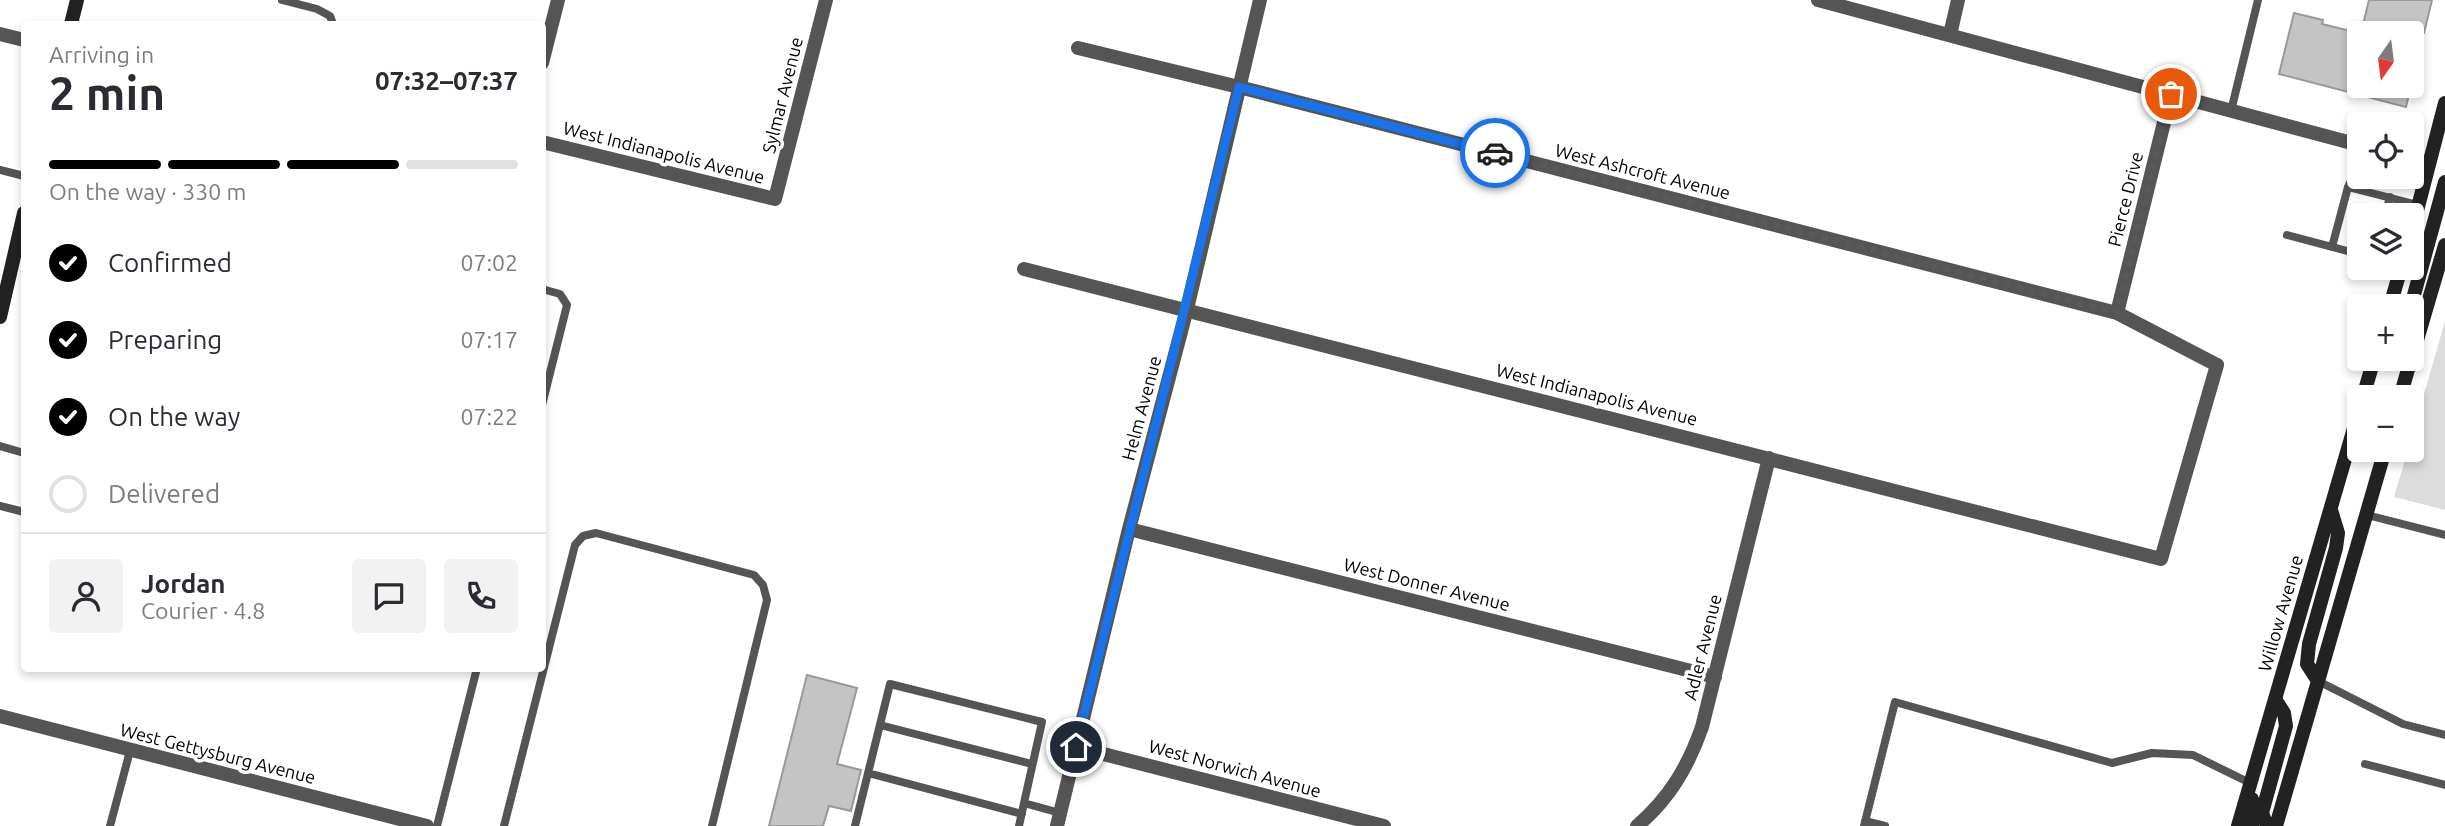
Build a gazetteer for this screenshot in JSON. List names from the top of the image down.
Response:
{
  "streets": {
    "main road": ["Willow Avenue"],
    "street": [
      "Sylmar Avenue",
      "West Indianapolis Avenue",
      "West Ashcroft Avenue",
      "Pierce Drive",
      "Helm Avenue",
      "West Donner Avenue",
      "Adler Avenue",
      "West Gettysburg Avenue",
      "West Norwich Avenue"
    ]
  },
  "crossings": [
    ["Sylmar Avenue", "West Indianapolis Avenue"],
    ["West Indianapolis Avenue", "West Ashcroft Avenue"],
    ["West Indianapolis Avenue", "Helm Avenue"],
    ["West Indianapolis Avenue", "Adler Avenue"],
    ["West Ashcroft Avenue", "Pierce Drive"],
    ["West Ashcroft Avenue", "Helm Avenue"],
    ["Helm Avenue", "West Donner Avenue"],
    ["Helm Avenue", "West Norwich Avenue"],
    ["West Donner Avenue", "Adler Avenue"]
  ],
  "north": "bottom",
  "page": {
    "map_buttons": ["+", "−"],
    "heading": ["2 min", "Arriving in", "07:32–07:37"],
    "panel": ["Jordan", "Courier · 4.8"],
    "bar": "On the way · 330 m",
    "list": [
      ["Confirmed", "07:02"],
      ["Preparing", "07:17"],
      ["On the way", "07:22"],
      "Delivered"
    ]
  }
}
